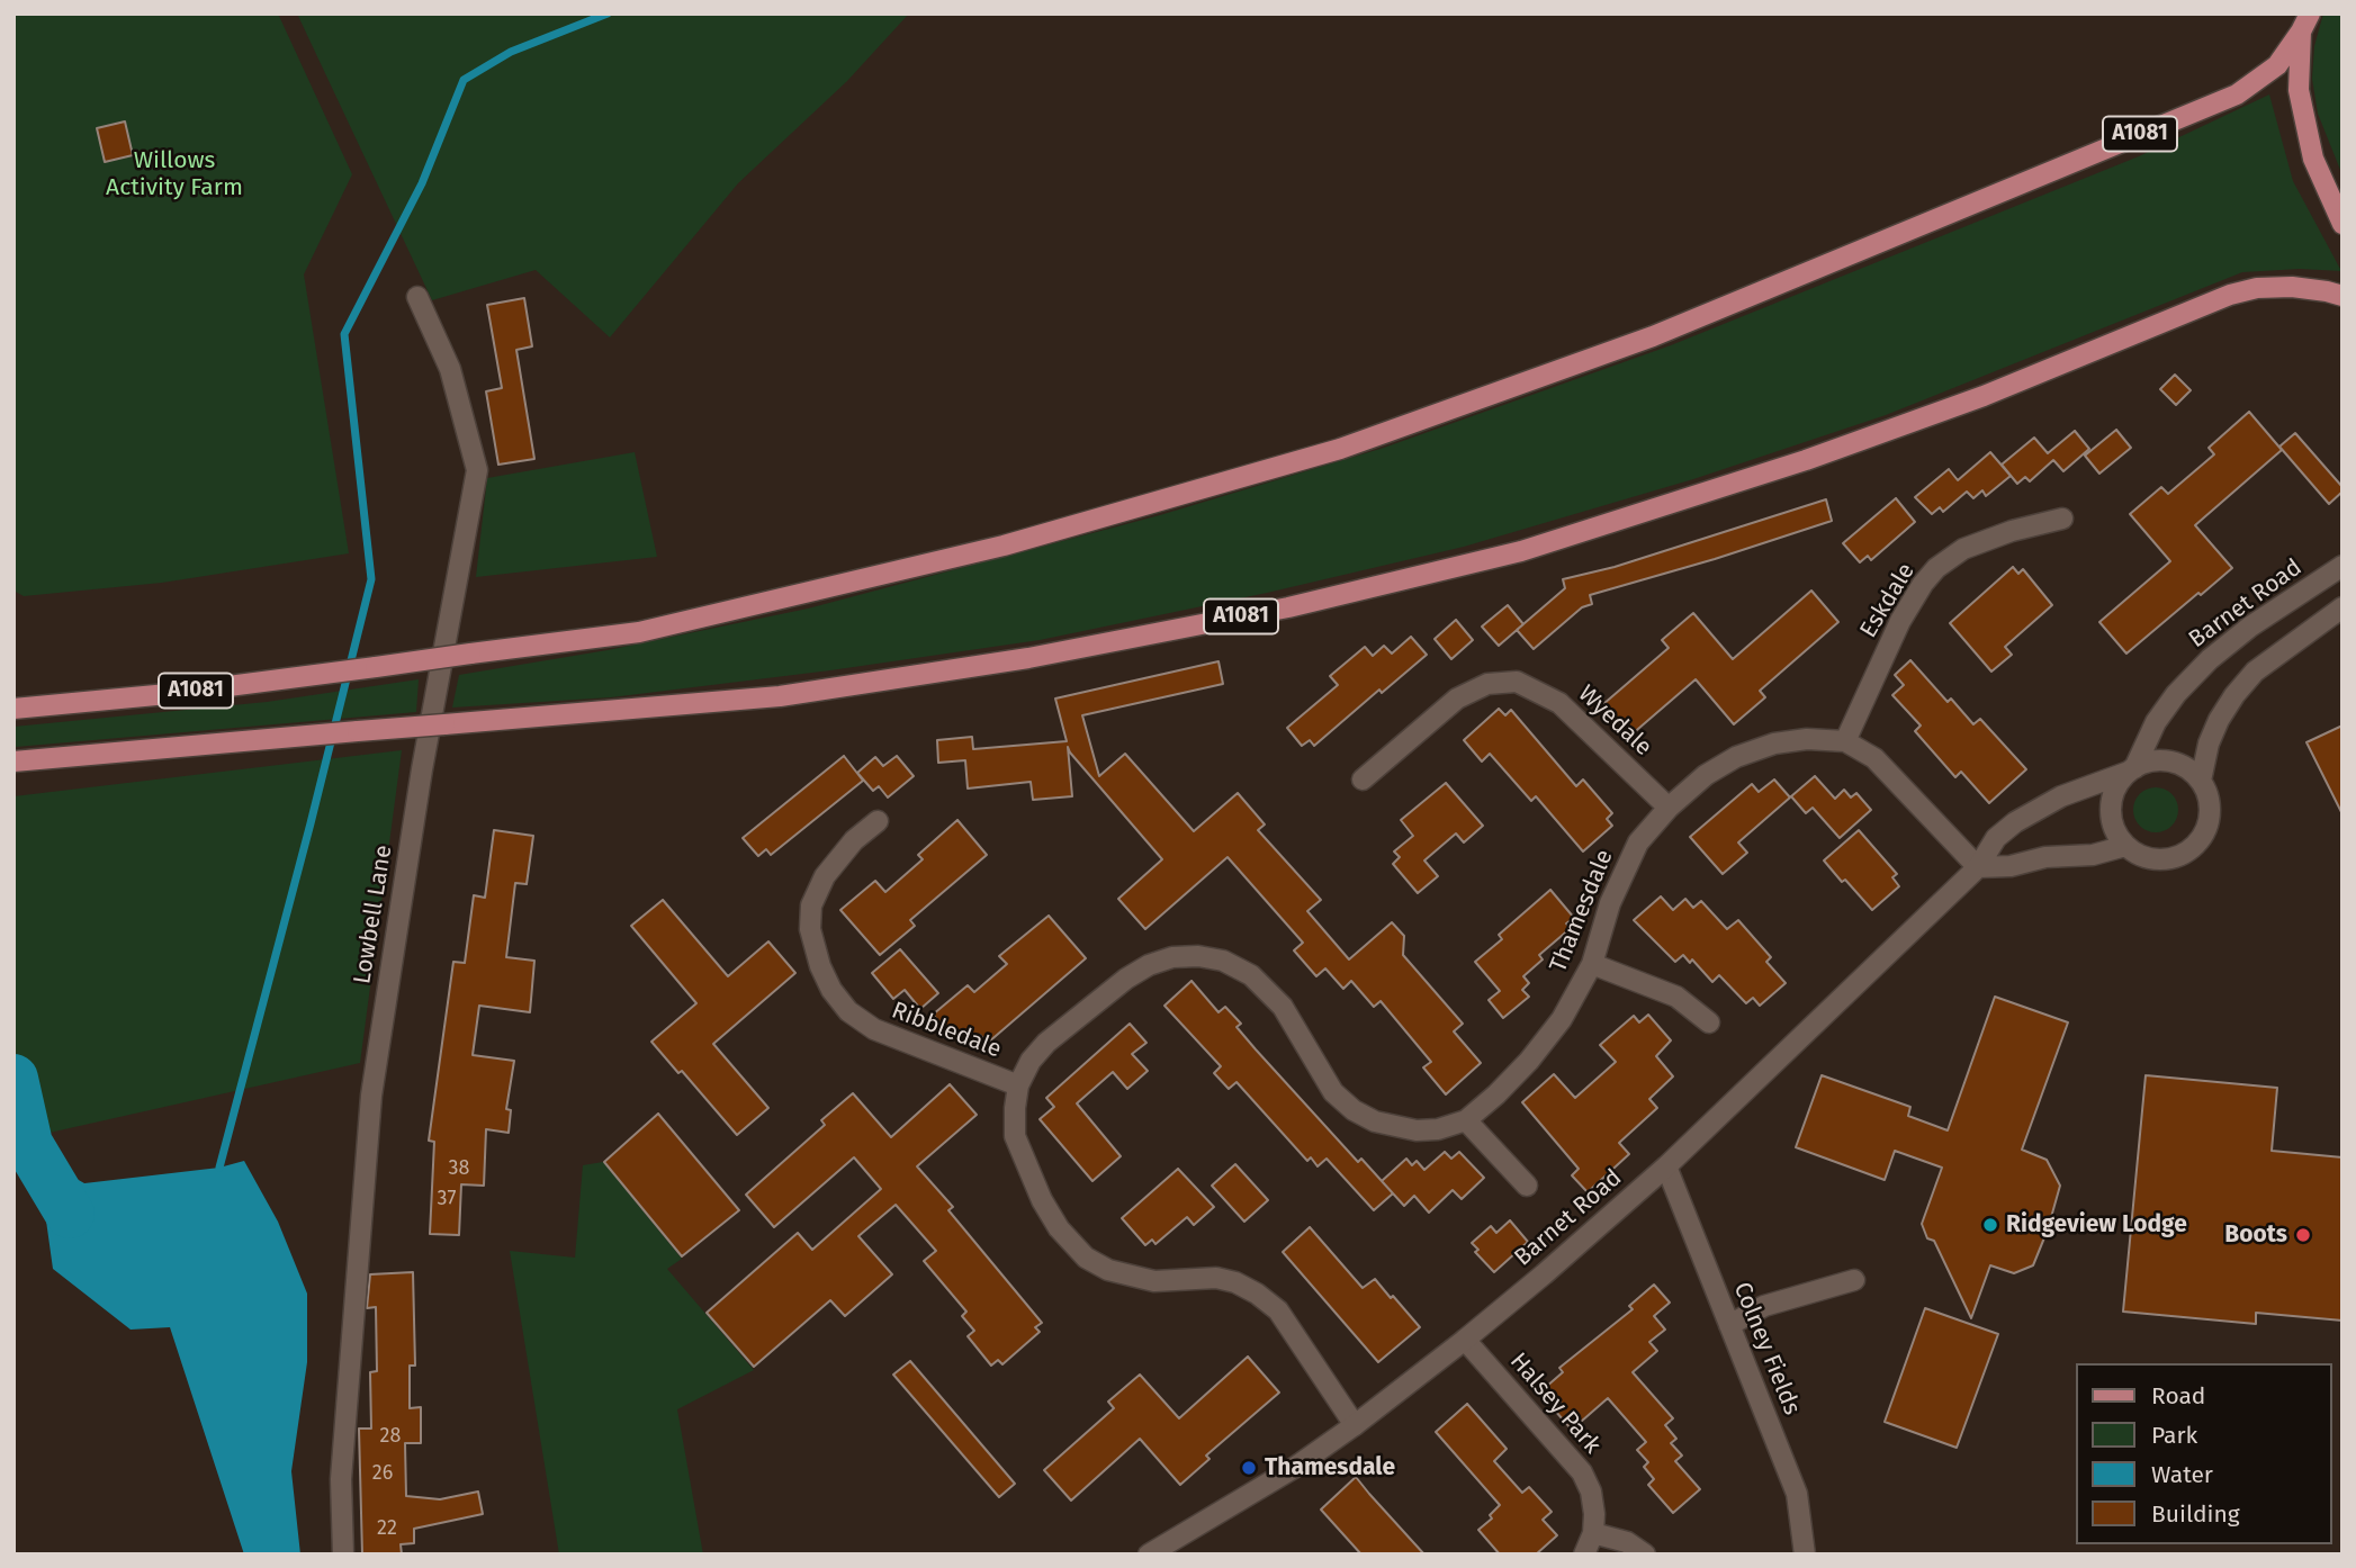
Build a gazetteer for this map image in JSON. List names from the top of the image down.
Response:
{
  "streets": {
    "main road": ["A1081"],
    "street": [
      "Eskdale",
      "Barnet Road",
      "Wyedale",
      "Thamesdale",
      "Lowbell Lane",
      "Ribbledale",
      "Colney Fields",
      "Halsey Park"
    ]
  },
  "crossings": [
    ["Eskdale", "Thamesdale"],
    ["Barnet Road", "Thamesdale"],
    ["Barnet Road", "Colney Fields"],
    ["Barnet Road", "Halsey Park"],
    ["Wyedale", "Thamesdale"],
    ["Thamesdale", "Ribbledale"]
  ],
  "parks": ["Willows Activity Farm"],
  "places": ["Ridgeview Lodge", "Boots", "Thamesdale"],
  "house_numbers": [
    "38",
    "37",
    "28",
    "26",
    "22"
  ],
  "legend": [
    "Road",
    "Park",
    "Water",
    "Building"
  ]
}
